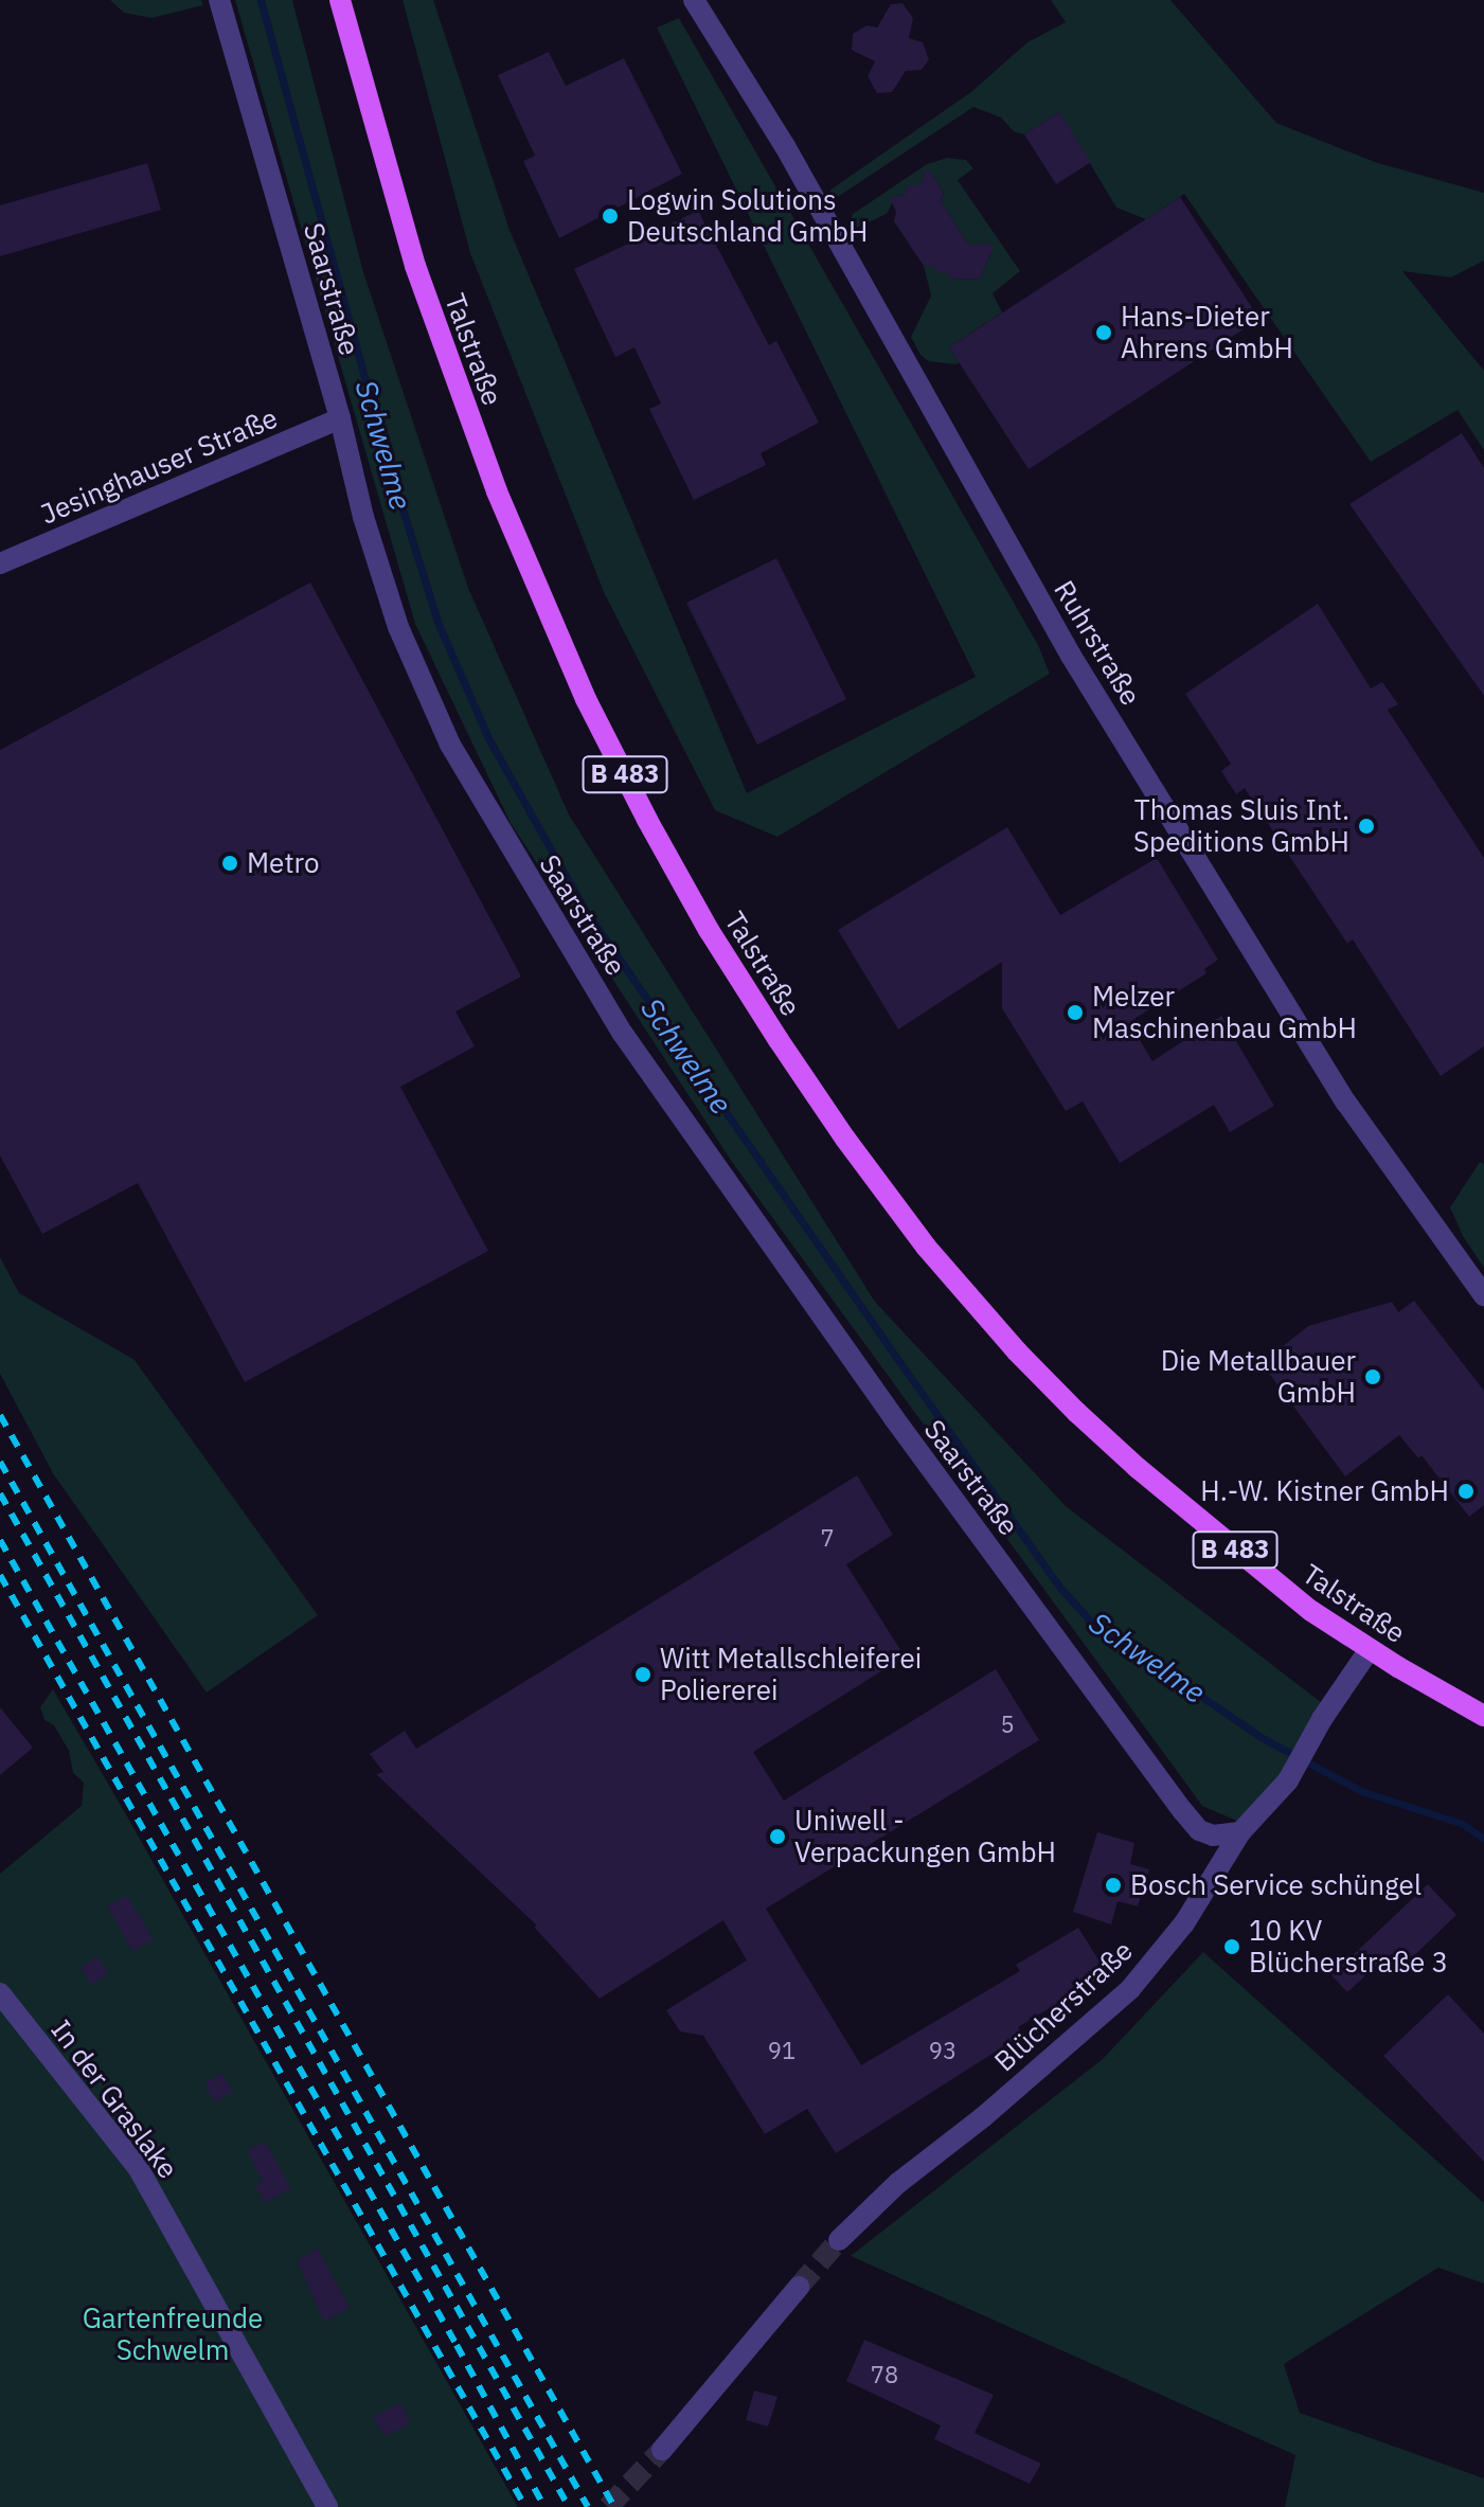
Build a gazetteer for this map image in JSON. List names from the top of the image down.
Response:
{
  "streets": {
    "main road": ["Talstraße", "B 483"],
    "street": [
      "Saarstraße",
      "Jesinghauser Straße",
      "Ruhrstraße",
      "Blücherstraße",
      "In der Graslake"
    ]
  },
  "crossings": [
    ["Saarstraße", "Jesinghauser Straße"],
    ["Saarstraße", "Blücherstraße"],
    ["Talstraße", "Blücherstraße"]
  ],
  "water": ["Schwelme"],
  "parks": ["Gartenfreunde Schwelm"],
  "places": [
    "Logwin Solutions Deutschland GmbH",
    "Hans-Dieter Ahrens GmbH",
    "Thomas Sluis Int. Speditions GmbH",
    "Metro",
    "Melzer Maschinenbau GmbH",
    "Die Metallbauer GmbH",
    "H.-W. Kistner GmbH",
    "Witt Metallschleiferei Poliererei",
    "Uniwell - Verpackungen GmbH",
    "Bosch Service schüngel",
    "10 KV Blücherstraße 3"
  ],
  "house_numbers": [
    "7",
    "5",
    "91",
    "93",
    "78"
  ]
}
